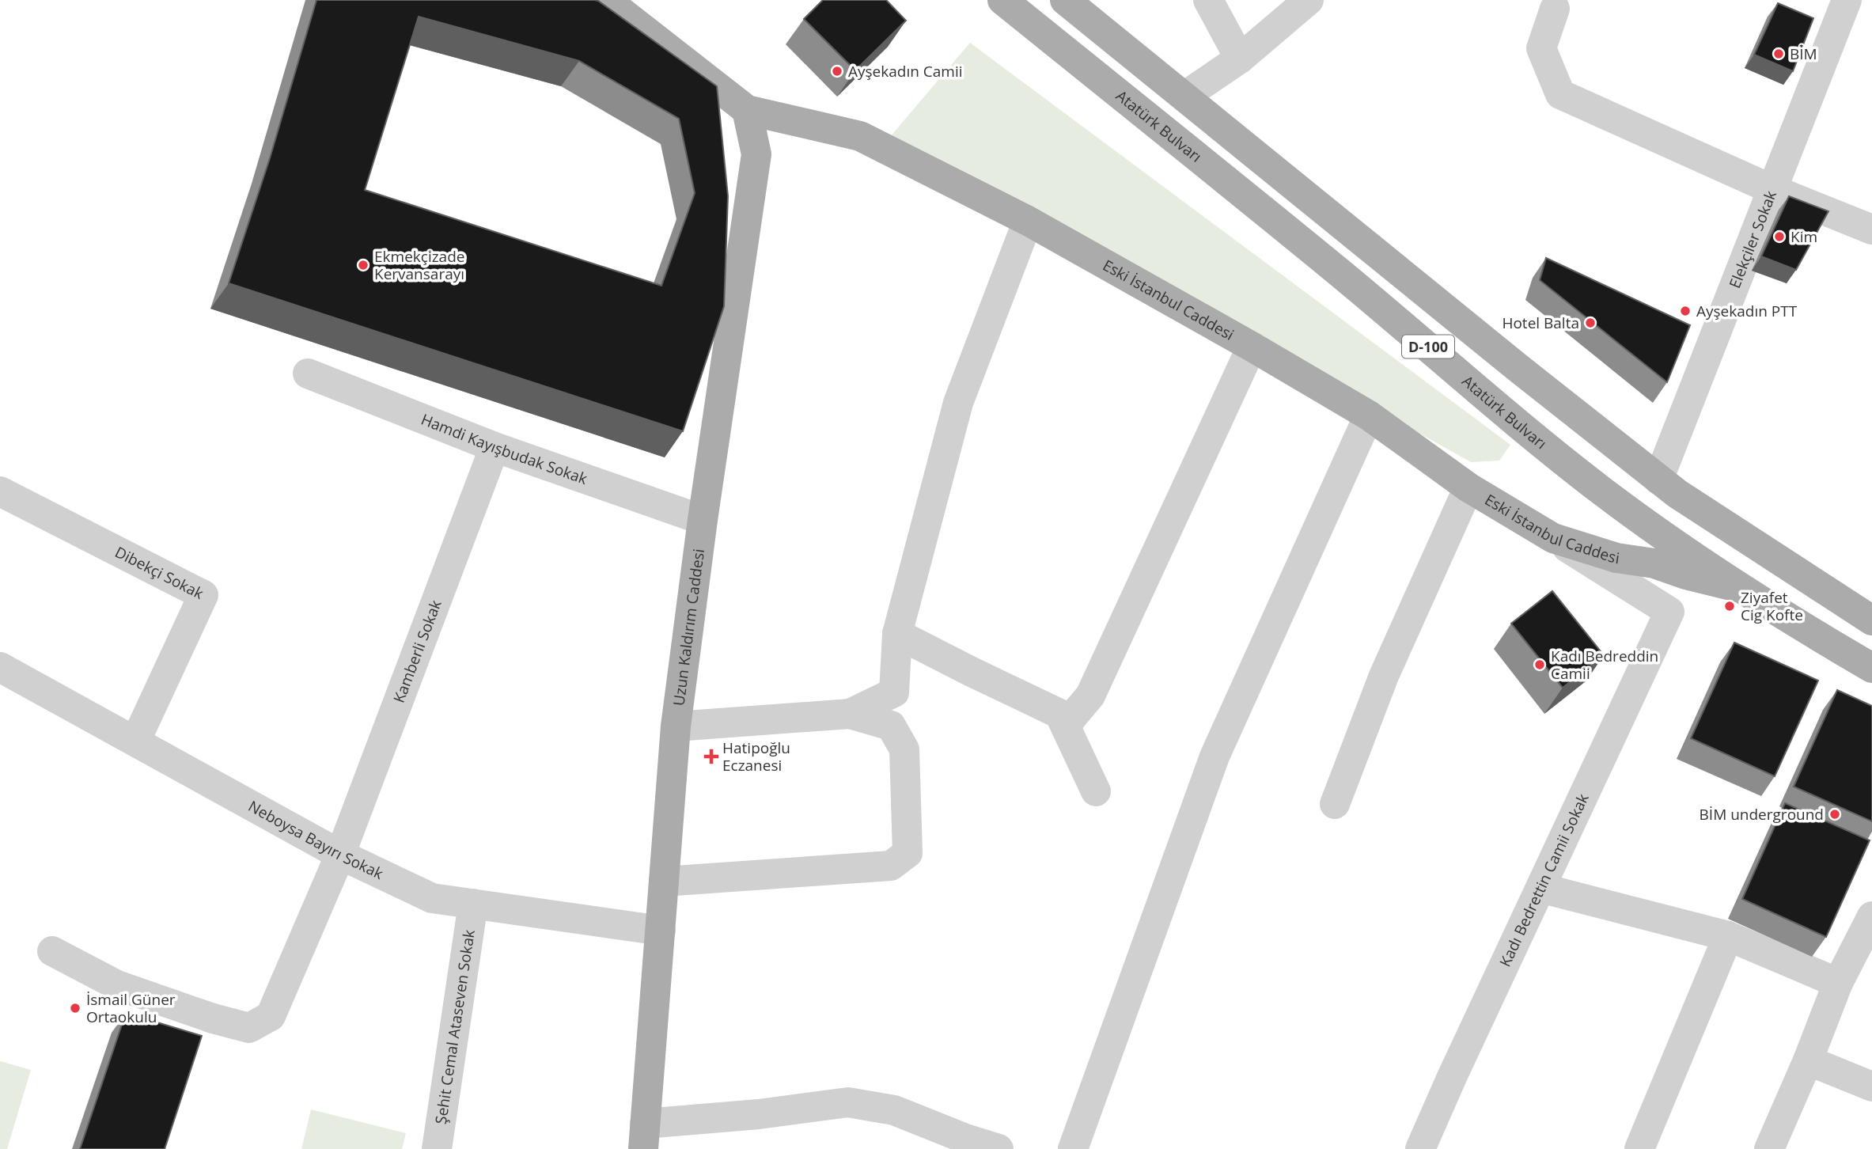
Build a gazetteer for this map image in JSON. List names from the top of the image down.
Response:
{
  "streets": {
    "main road": [
      "Atatürk Bulvarı",
      "Eski İstanbul Caddesi",
      "D-100",
      "Uzun Kaldırım Caddesi"
    ],
    "street": [
      "Elekçiler Sokak",
      "Hamdi Kayışbudak Sokak",
      "Dibekçi Sokak",
      "Kamberli Sokak",
      "Neboysa Bayırı Sokak",
      "Kadı Bedrettin Camii Sokak",
      "Şehit Cemal Ataseven Sokak"
    ]
  },
  "crossings": [
    ["Atatürk Bulvarı", "Eski İstanbul Caddesi"],
    ["Elekçiler Sokak", "D-100"],
    ["Eski İstanbul Caddesi", "Uzun Kaldırım Caddesi"],
    ["Eski İstanbul Caddesi", "Kadı Bedrettin Camii Sokak"],
    ["Hamdi Kayışbudak Sokak", "Uzun Kaldırım Caddesi"],
    ["Hamdi Kayışbudak Sokak", "Kamberli Sokak"],
    ["Dibekçi Sokak", "Neboysa Bayırı Sokak"],
    ["Uzun Kaldırım Caddesi", "Neboysa Bayırı Sokak"],
    ["Kamberli Sokak", "Neboysa Bayırı Sokak"],
    ["Neboysa Bayırı Sokak", "Şehit Cemal Ataseven Sokak"]
  ],
  "places": {
    "other": [
      "BİM",
      "Ayşekadın Camii",
      "Kim",
      "Ekmekçizade Kervansarayı",
      "Ayşekadın PTT",
      "Hotel Balta",
      "Ziyafet Cig Kofte",
      "Kadı Bedreddin Camii",
      "BİM underground",
      "İsmail Güner Ortaokulu"
    ],
    "health": ["Hatipoğlu Eczanesi"]
  }
}
